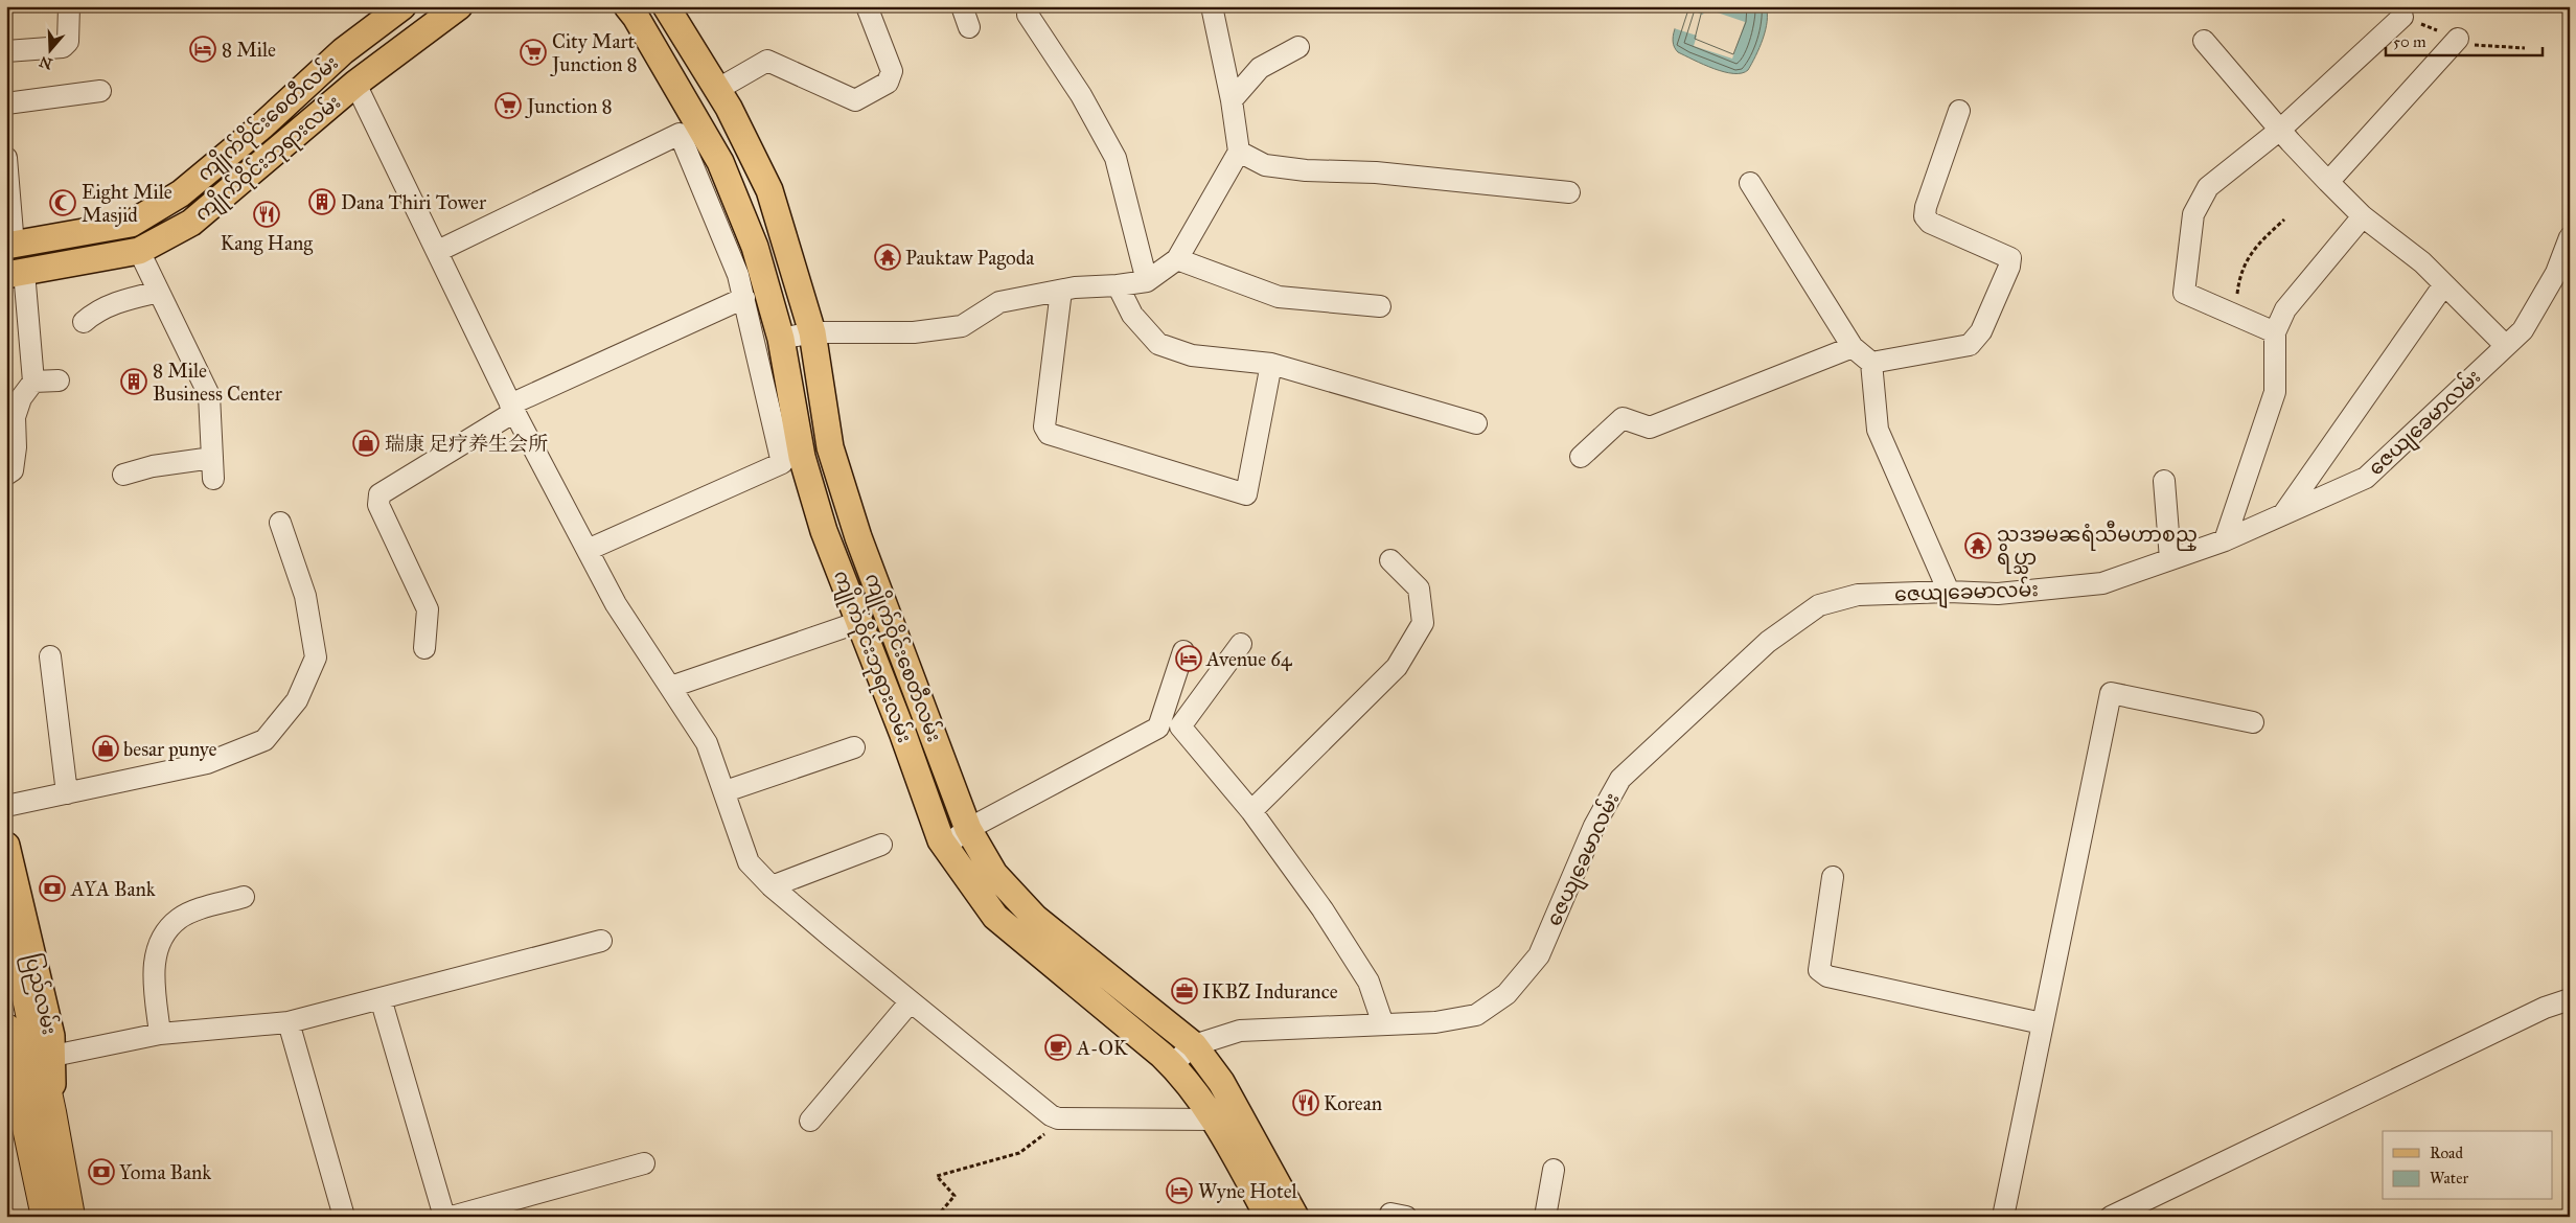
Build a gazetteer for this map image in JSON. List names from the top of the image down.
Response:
{
  "streets": {
    "highway": ["ပြည်လမ်း"],
    "main road": ["ကျိုက်ဝိုင်းစေတီလမ်း", "ကျိုက်ဝိုင်းဘုရားလမ်း"],
    "street": ["ဇေယျခေမာလမ်း"]
  },
  "crossings": [
    ["ကျိုက်ဝိုင်းစေတီလမ်း", "ဇေယျခေမာလမ်း"]
  ],
  "places": {
    "hotel": ["8 Mile", "Avenue 64", "Wyne Hotel"],
    "supermarket": ["City Mart Junction 8", "Junction 8"],
    "building": ["Dana Thiri Tower", "8 Mile Business Center"],
    "mosque": ["Eight Mile Masjid"],
    "restaurant": ["Kang Hang", "Korean"],
    "temple": ["Pauktaw Pagoda", "သဒၶမၼရံသီမဟာစည္ ရိပ္သာ"],
    "shop": ["瑞康 足疗养生会所", "besar punye"],
    "bank": ["AYA Bank", "Yoma Bank"],
    "office": ["IKBZ Indurance"],
    "cafe": ["A-OK"]
  },
  "legend": ["Road", "Water"],
  "scale_bar": "50 m",
  "north": "bottom"
}
